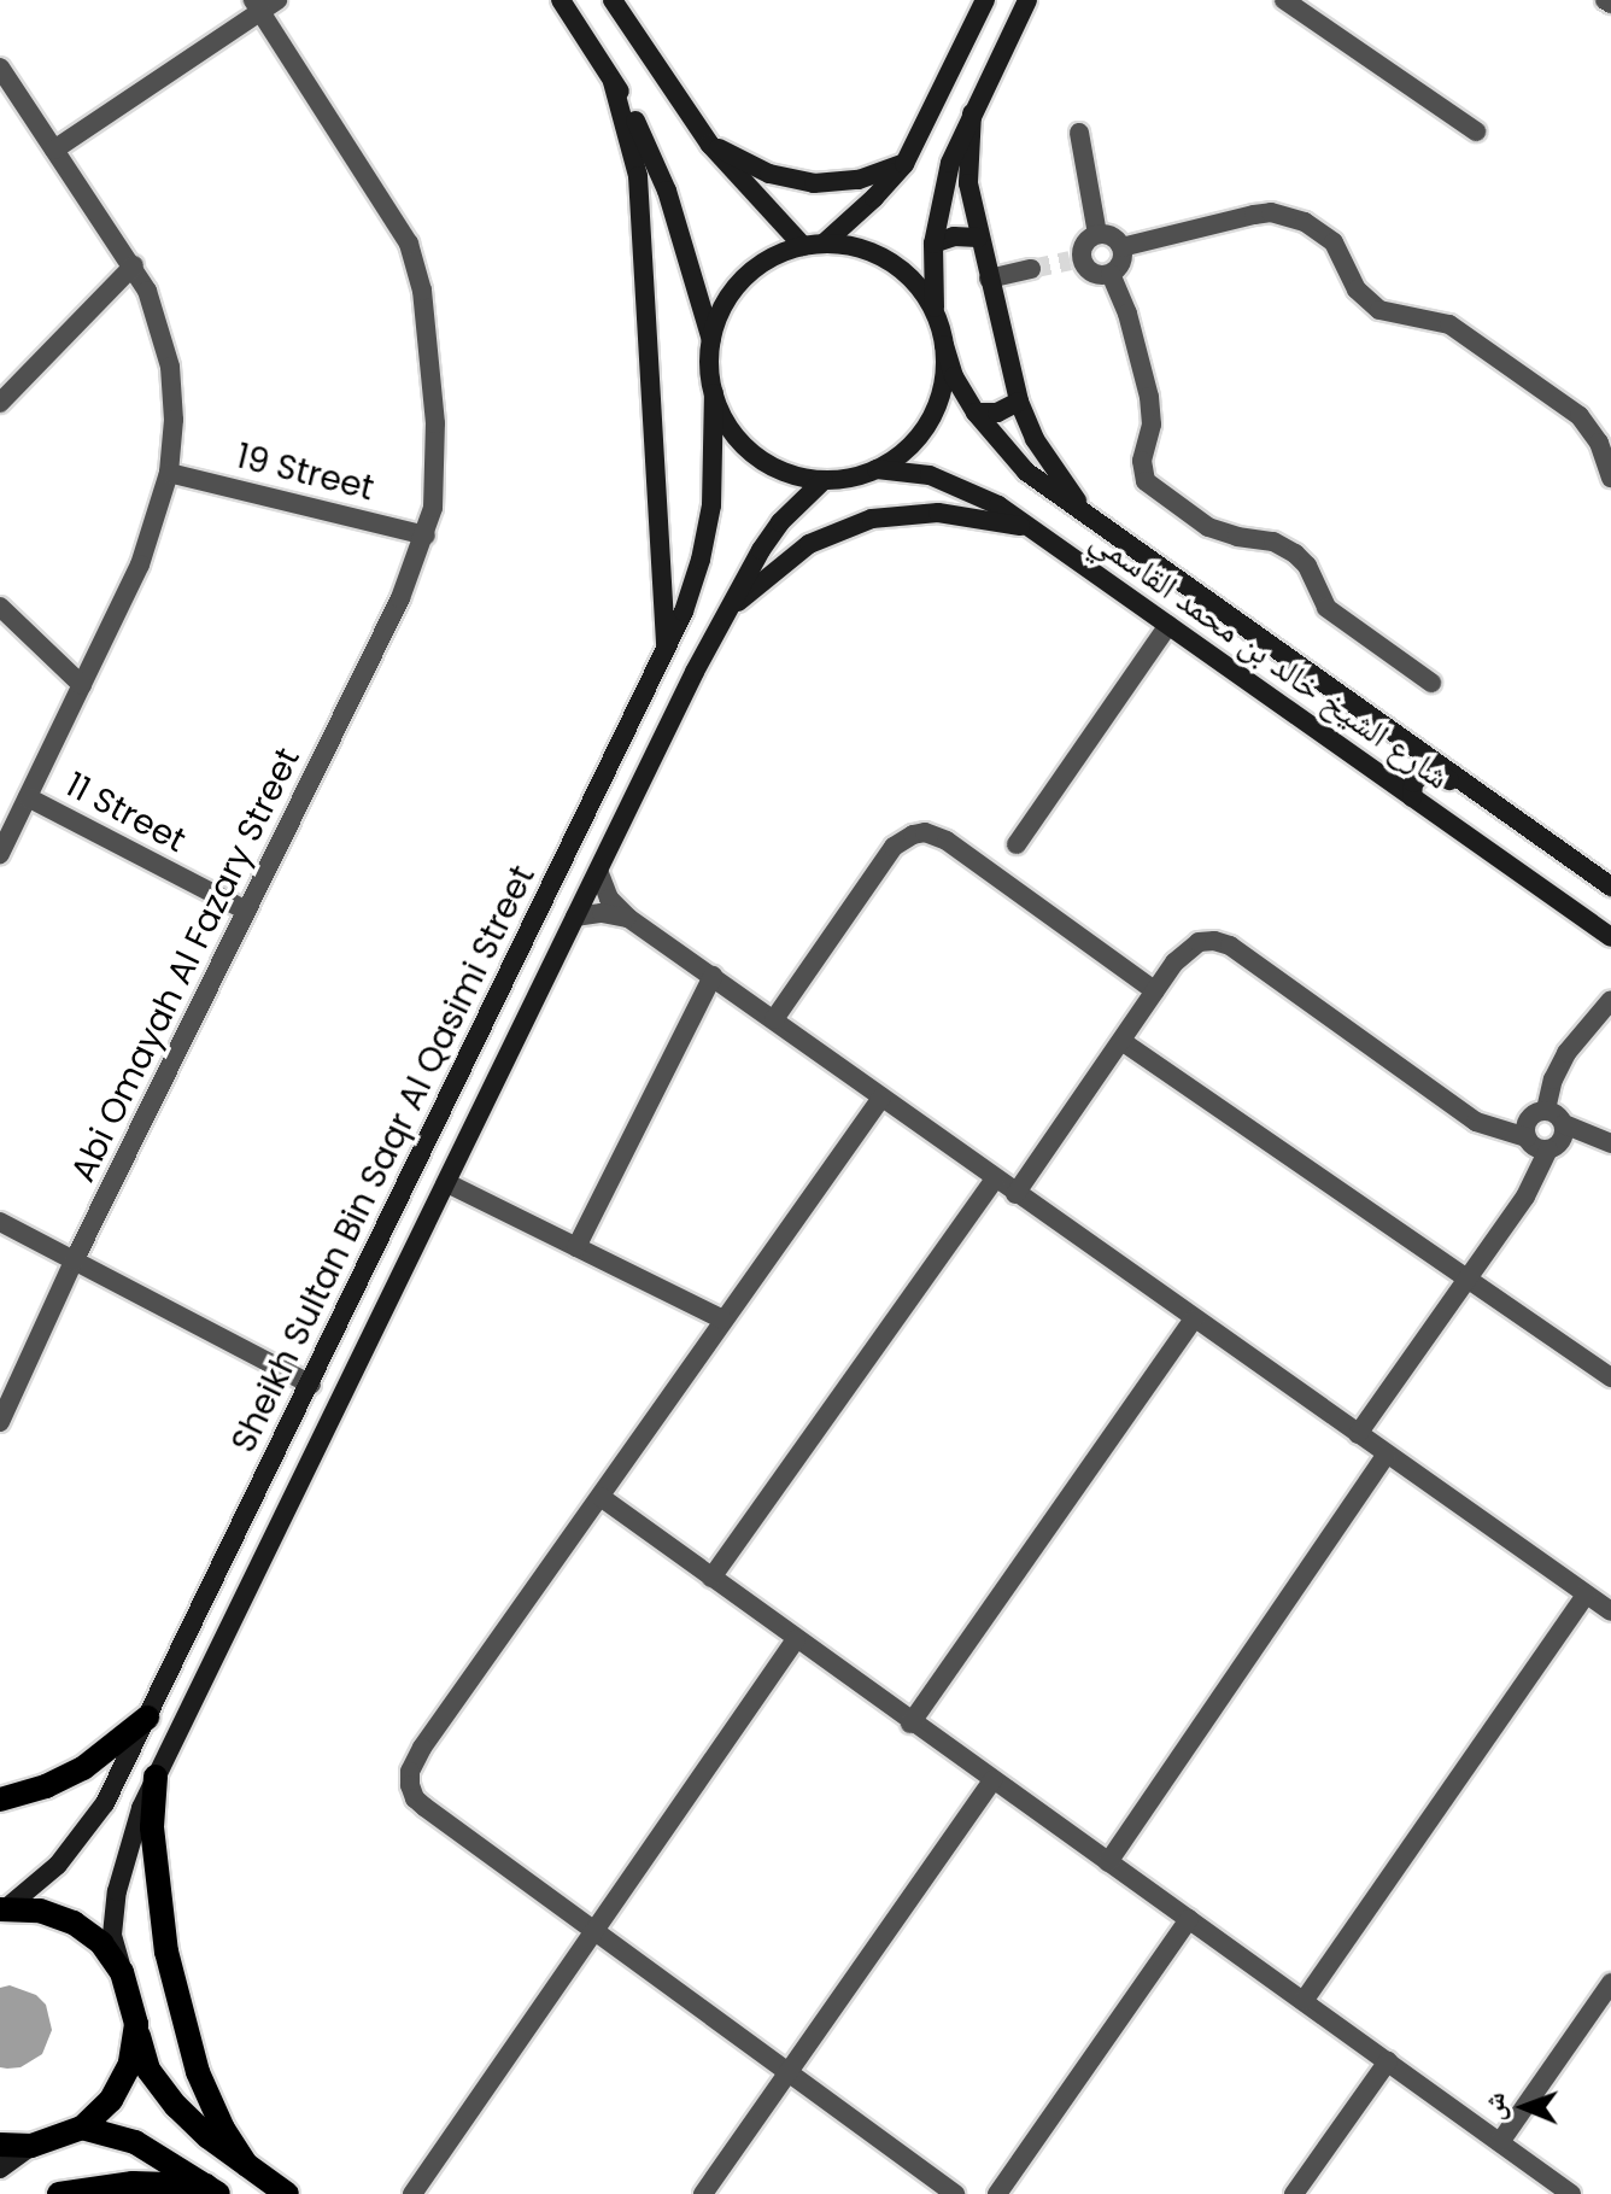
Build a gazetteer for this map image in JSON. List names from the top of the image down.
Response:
{
  "streets": {
    "main road": ["شارع الشيخ خالد بن محمد القاسمي", "Sheikh Sultan Bin Saqr Al Qasimi Street"],
    "street": ["19 Street", "11 Street", "Abi Omayah Al Fazary Street"]
  },
  "crossings": [
    ["19 Street", "Abi Omayah Al Fazary Street"],
    ["شارع الشيخ خالد بن محمد القاسمي", "Sheikh Sultan Bin Saqr Al Qasimi Street"],
    ["11 Street", "Abi Omayah Al Fazary Street"]
  ],
  "north": "left"
}
